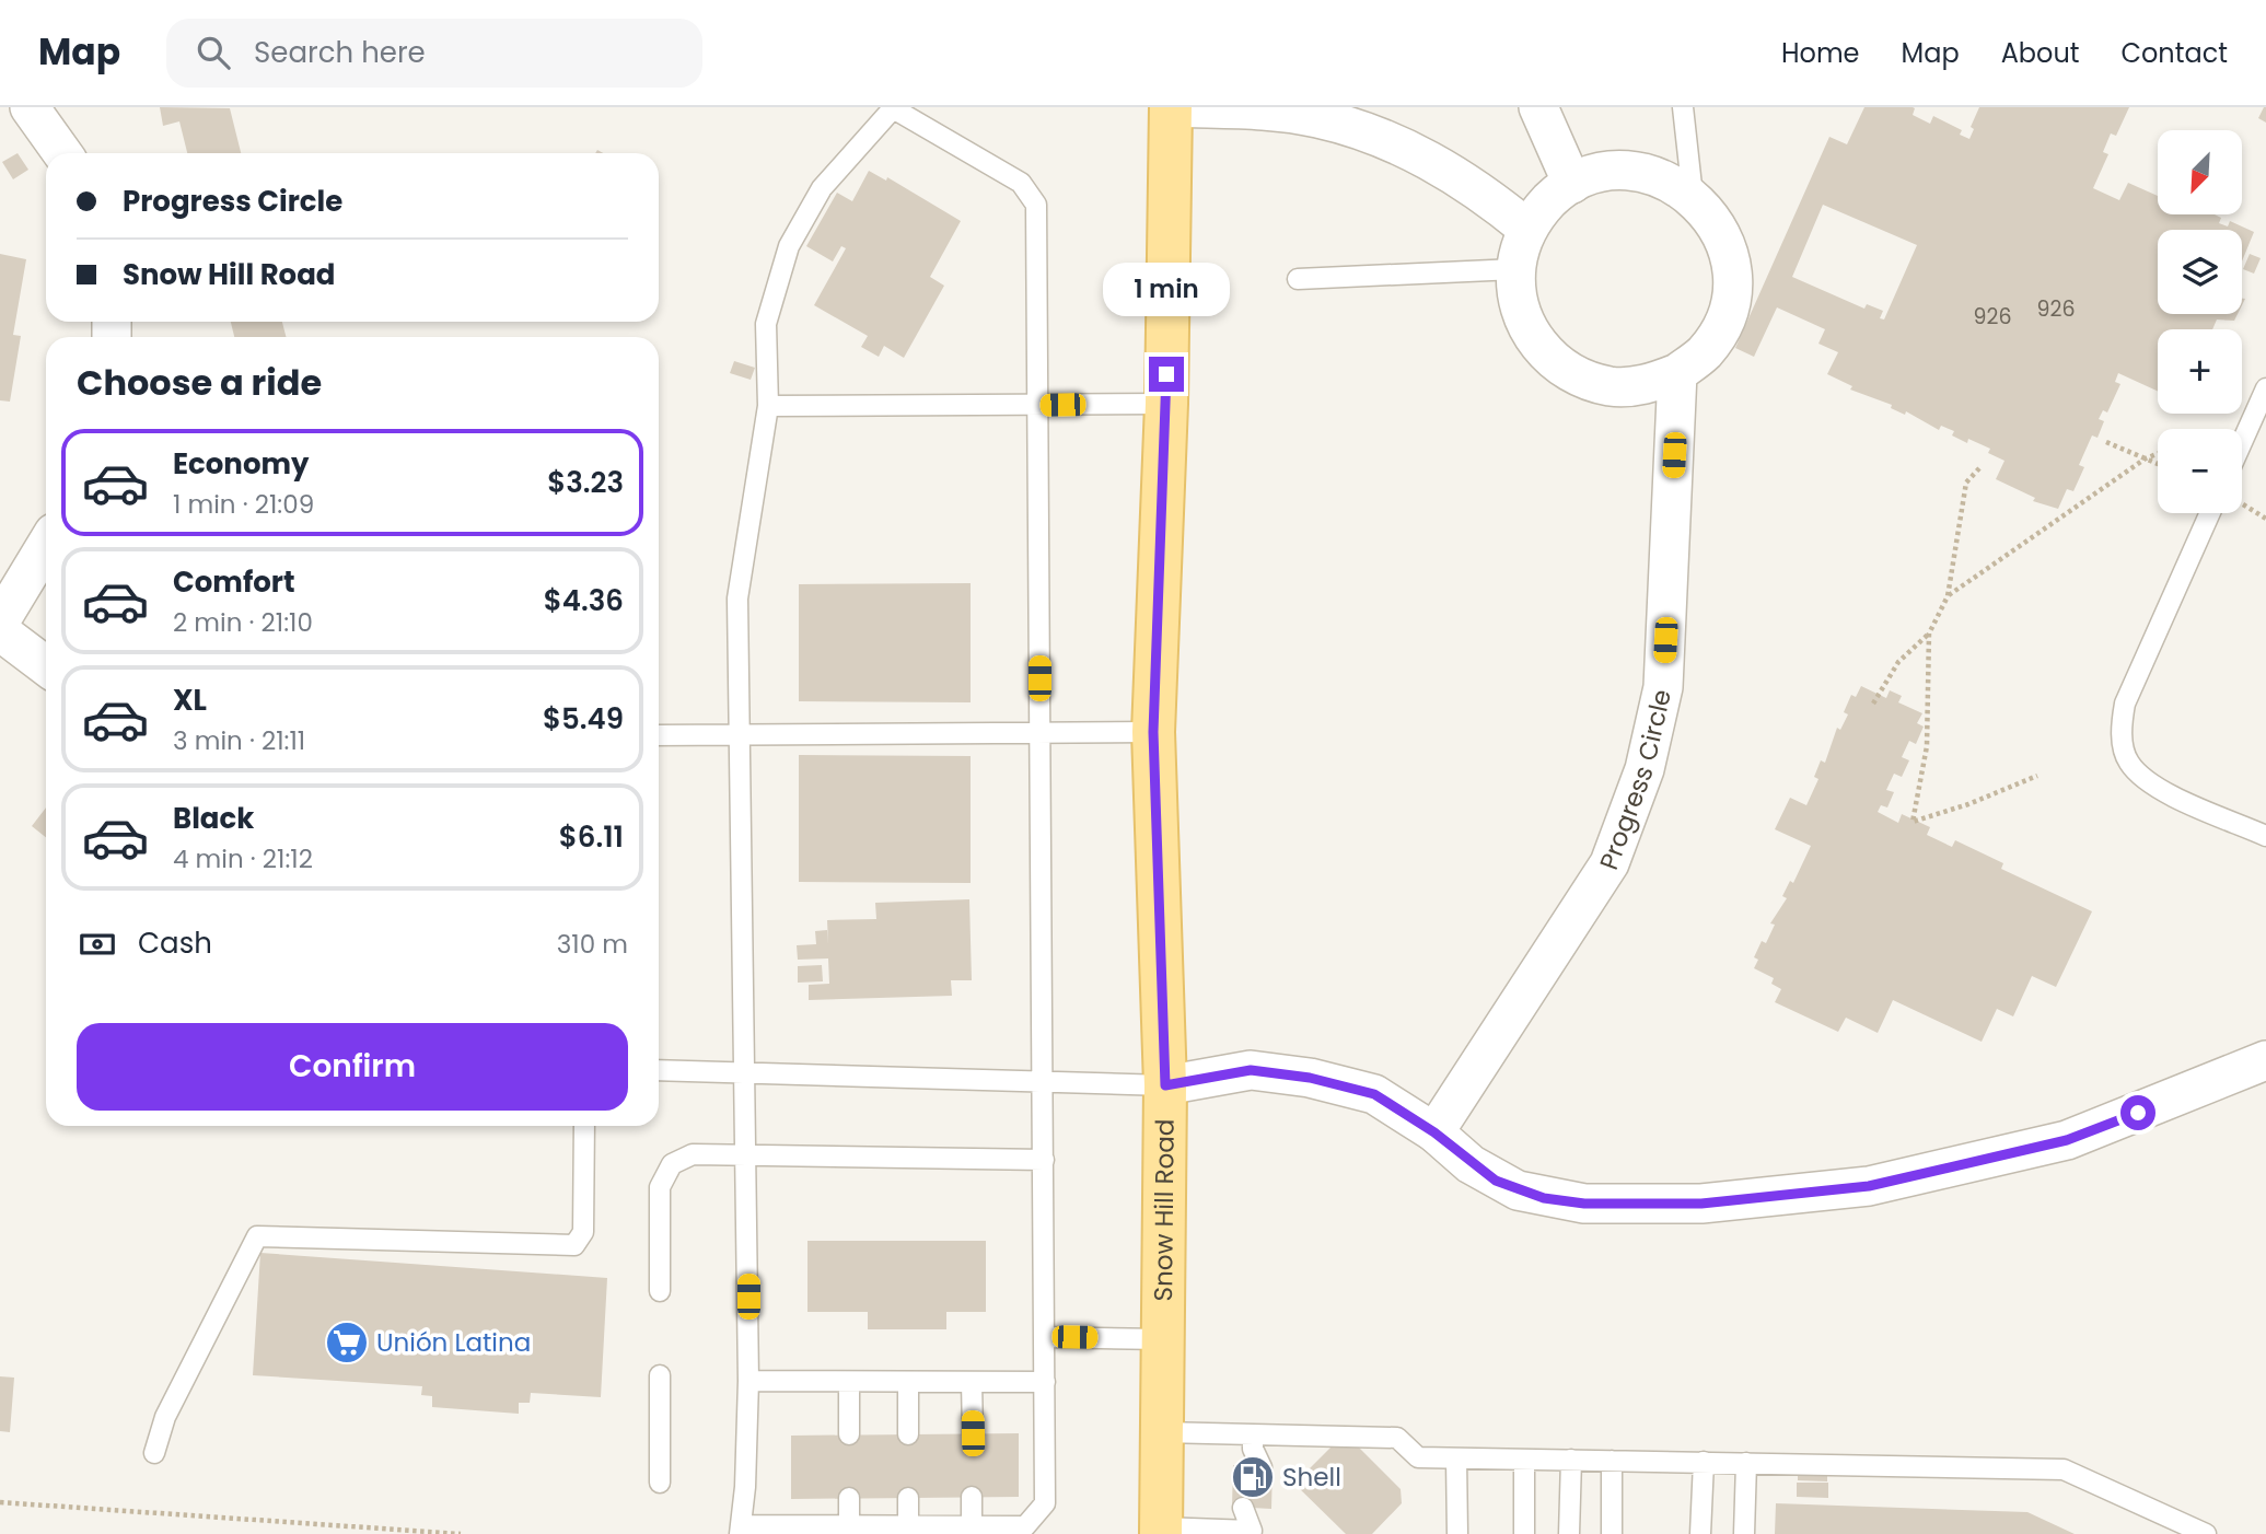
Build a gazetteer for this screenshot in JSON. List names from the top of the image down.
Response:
{
  "streets": {
    "main road": ["Snow Hill Road"],
    "street": ["Progress Circle"]
  },
  "places": {
    "supermarket": ["Unión Latina"],
    "fuel station": ["Shell"]
  },
  "house_numbers": ["926", "926"],
  "north": "bottom left",
  "page": {
    "header": "Map",
    "search": "Search here",
    "nav": [
      "Home",
      "Map",
      "About",
      "Contact"
    ],
    "map_buttons": ["+", "−"],
    "banner": ["Progress Circle", "Snow Hill Road"],
    "bubble": "1 min",
    "heading": "Choose a ride",
    "list": [
      {
        "name": "Economy",
        "note": "1 min · 21:09",
        "value": "$3.23"
      },
      {
        "name": "Comfort",
        "note": "2 min · 21:10",
        "value": "$4.36"
      },
      {
        "name": "XL",
        "note": "3 min · 21:11",
        "value": "$5.49"
      },
      {
        "name": "Black",
        "note": "4 min · 21:12",
        "value": "$6.11"
      }
    ],
    "pay": ["Cash", "310 m"],
    "buttons": "Confirm"
  }
}
